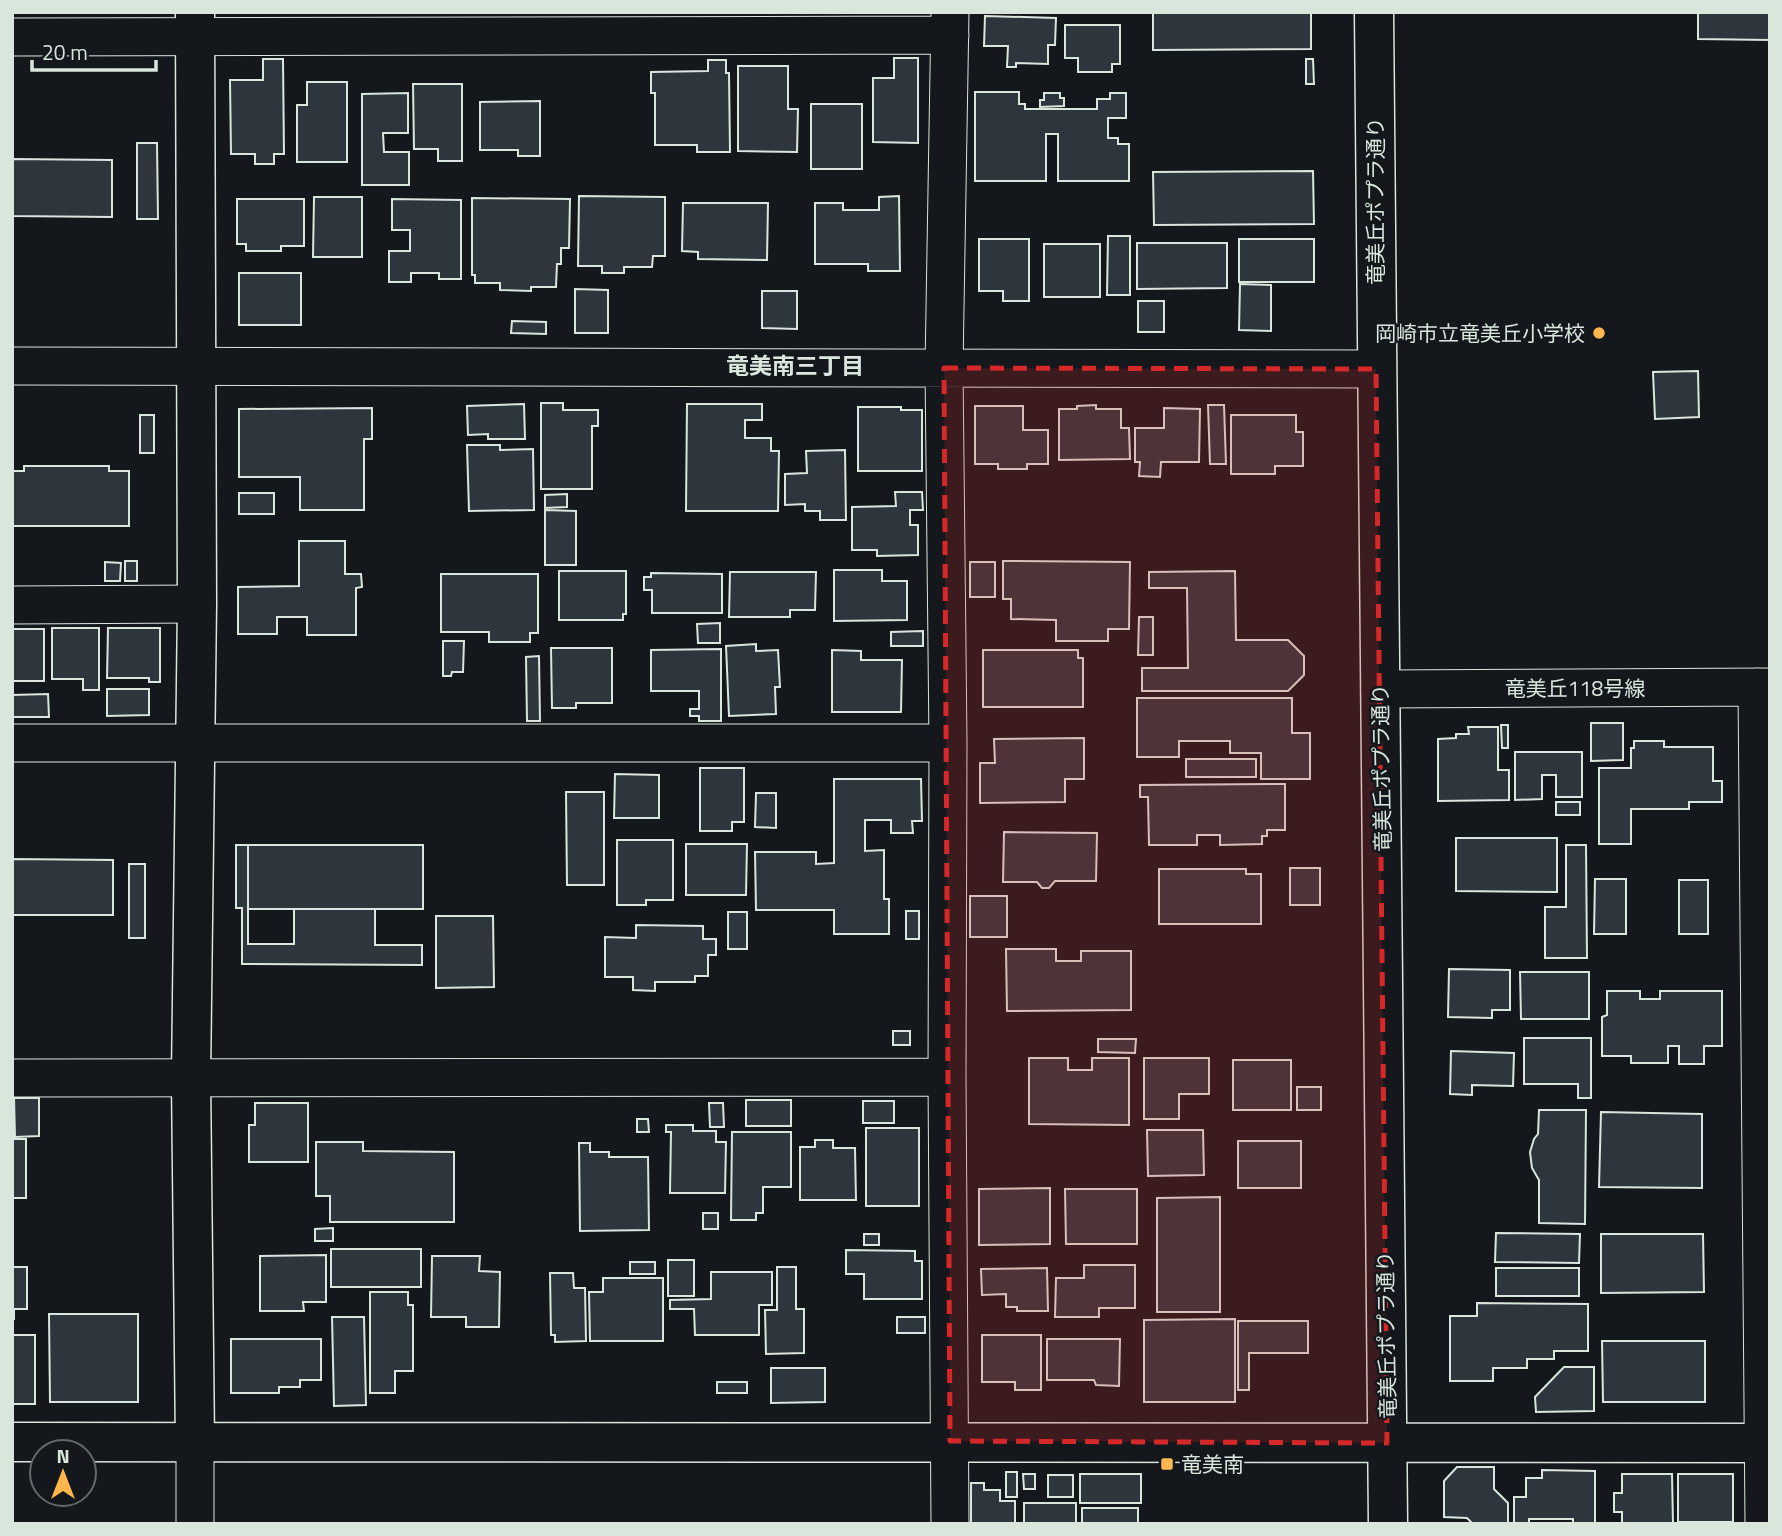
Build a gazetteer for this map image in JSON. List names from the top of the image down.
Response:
{
  "streets": {
    "street": ["竜美丘ポプラ通り", "竜美丘118号線"]
  },
  "crossings": [
    ["竜美丘ポプラ通り", "竜美丘118号線"]
  ],
  "districts": ["竜美南三丁目"],
  "places": {
    "other": ["岡崎市立竜美丘小学校"],
    "transit": ["竜美南"]
  },
  "scale_bar": "20 m",
  "north": "top"
}
